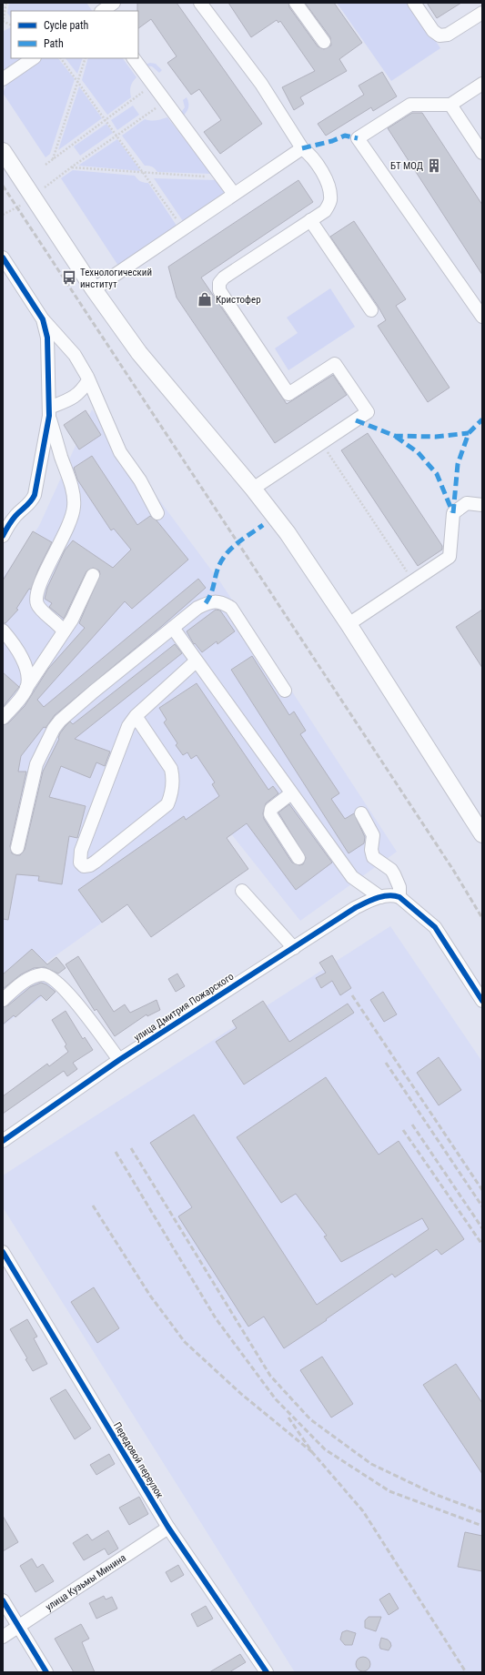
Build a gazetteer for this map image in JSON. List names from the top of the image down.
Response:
{
  "streets": {
    "street": ["улица Дмитрия Пожарского", "Передовой переулок", "улица Кузьмы Минина"]
  },
  "crossings": [
    ["Передовой переулок", "улица Кузьмы Минина"]
  ],
  "places": {
    "building": ["БТ МОД"],
    "bus stop": ["Технологический институт"],
    "shop": ["Кристофер"]
  },
  "legend": ["Cycle path", "Path"]
}
